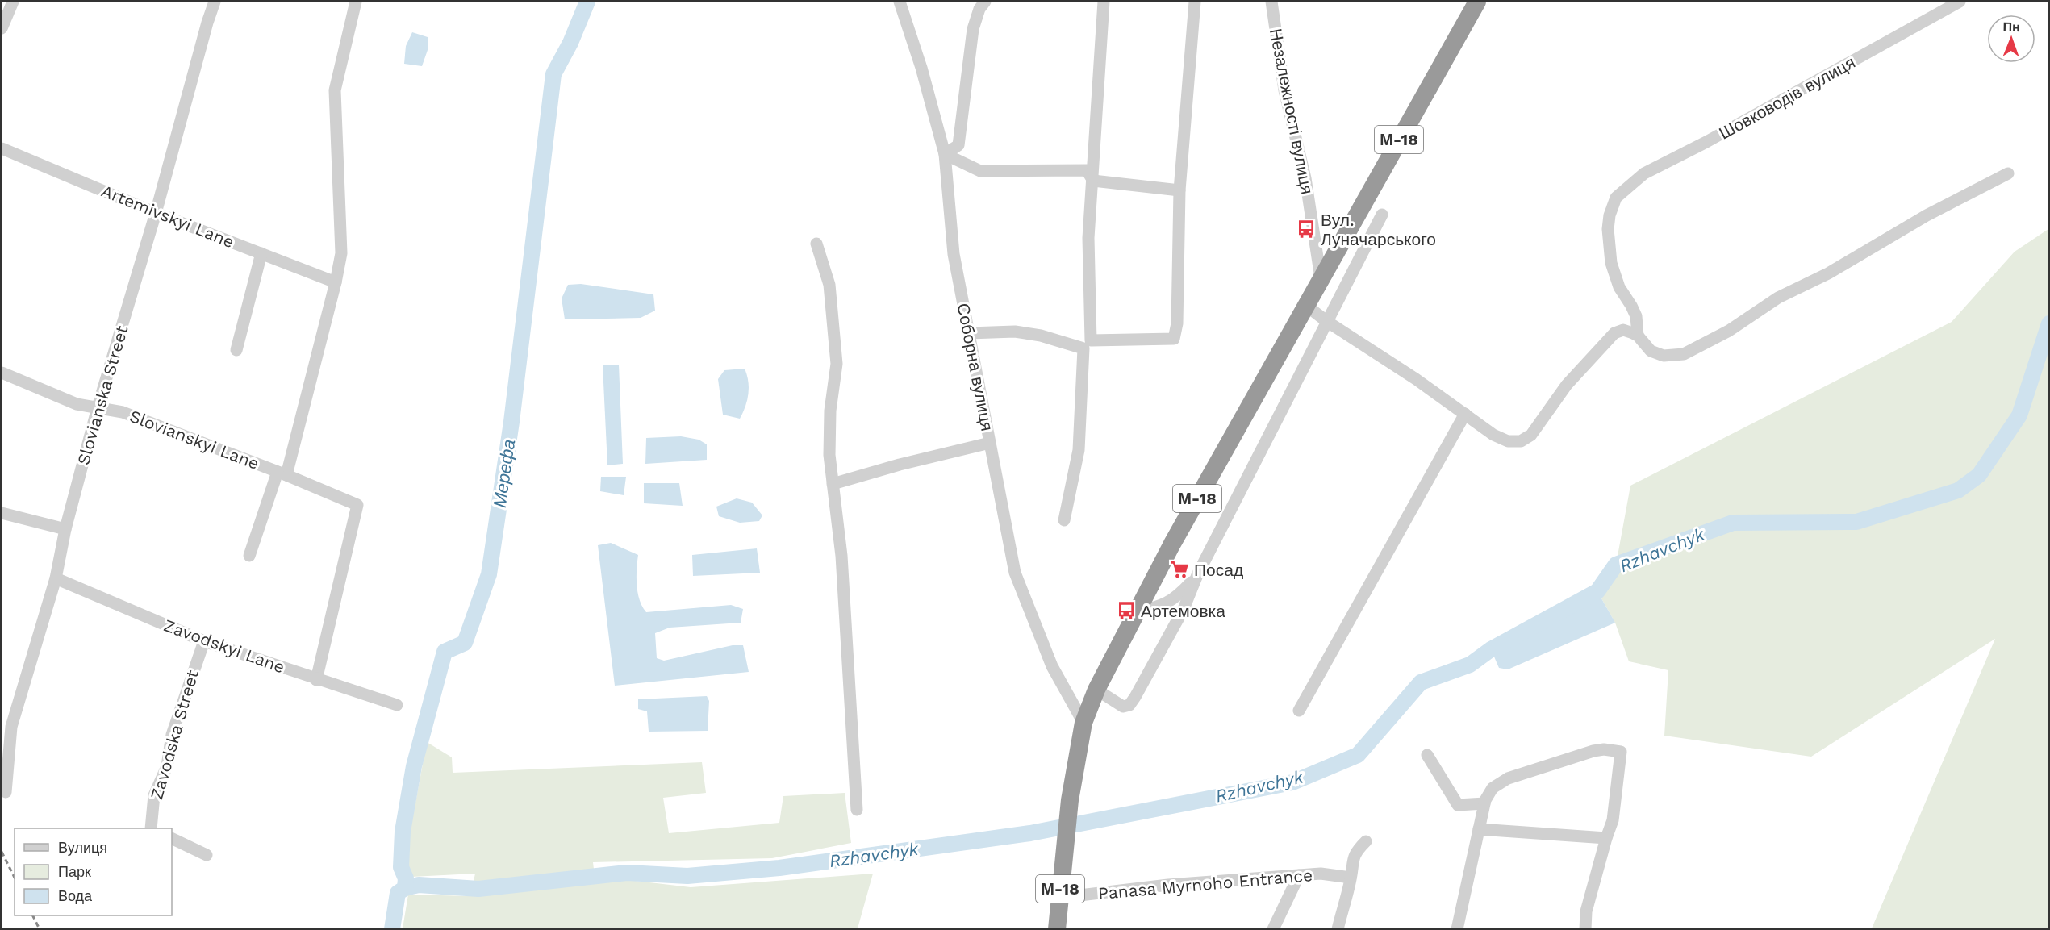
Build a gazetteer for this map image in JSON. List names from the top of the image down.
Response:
{
  "streets": {
    "highway": ["М-18"],
    "street": [
      "Шовководів вулиця",
      "Незалежності вулиця",
      "Artemivskyi Lane",
      "Соборна вулиця",
      "Slovianska Street",
      "Slovianskyi Lane",
      "Zavodskyi Lane",
      "Zavodska Street",
      "Panasa Myrnoho Entrance"
    ]
  },
  "crossings": [
    ["Незалежності вулиця", "М-18"],
    ["М-18", "Соборна вулиця"],
    ["М-18", "Panasa Myrnoho Entrance"],
    ["Artemivskyi Lane", "Slovianska Street"],
    ["Slovianska Street", "Slovianskyi Lane"],
    ["Slovianska Street", "Zavodskyi Lane"],
    ["Slovianskyi Lane", "Zavodskyi Lane"],
    ["Zavodskyi Lane", "Zavodska Street"]
  ],
  "water": ["Мерефа", "Rzhavchyk"],
  "places": {
    "bus stop": ["Вул. Луначарського", "Артемовка"],
    "supermarket": ["Посад"]
  },
  "legend": ["Вулиця", "Парк", "Вода"],
  "north": "top"
}
